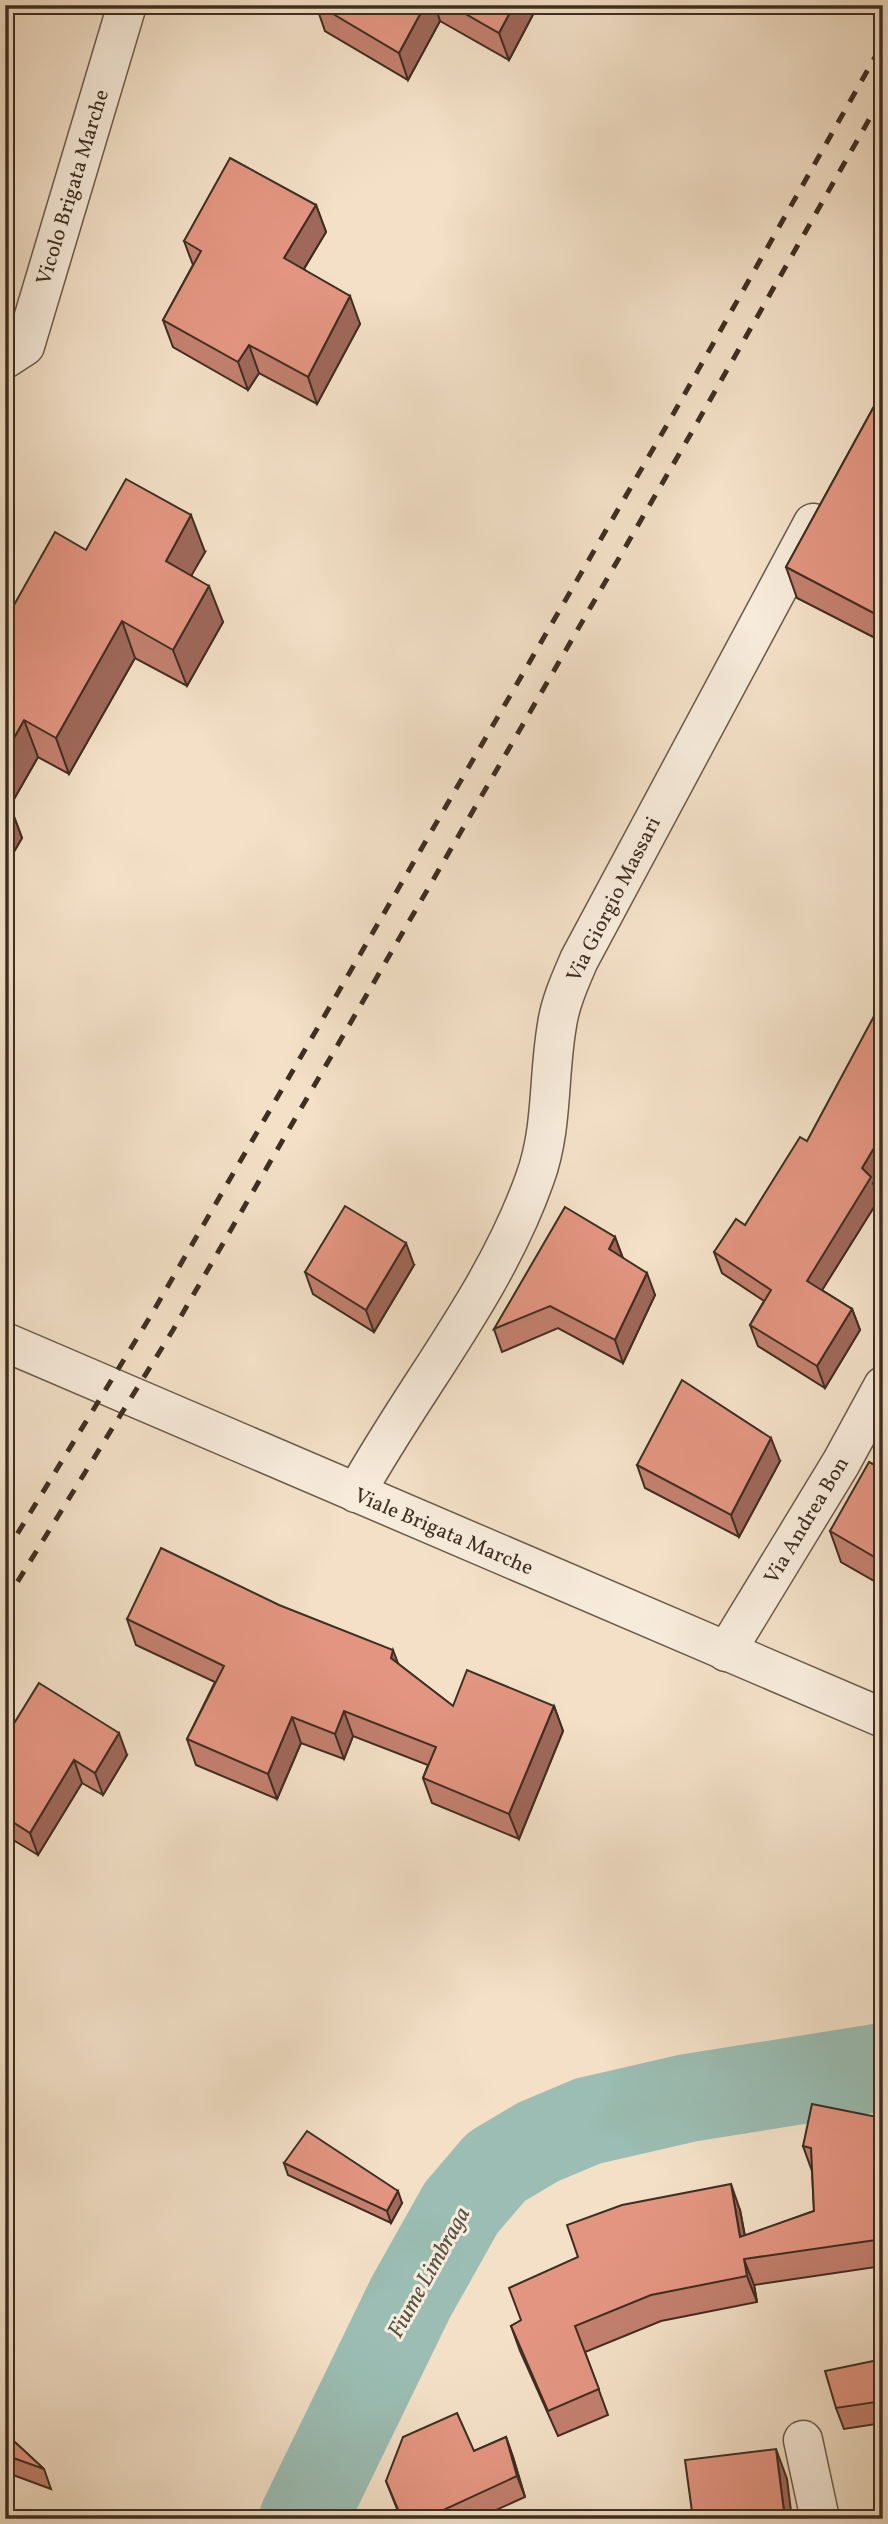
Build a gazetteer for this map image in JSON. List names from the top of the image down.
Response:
{
  "streets": {
    "street": [
      "Vicolo Brigata Marche",
      "Via Giorgio Massari",
      "Via Andrea Bon",
      "Viale Brigata Marche"
    ]
  },
  "crossings": [
    ["Via Giorgio Massari", "Viale Brigata Marche"],
    ["Via Andrea Bon", "Viale Brigata Marche"]
  ],
  "water": ["Fiume Limbraga"]
}
